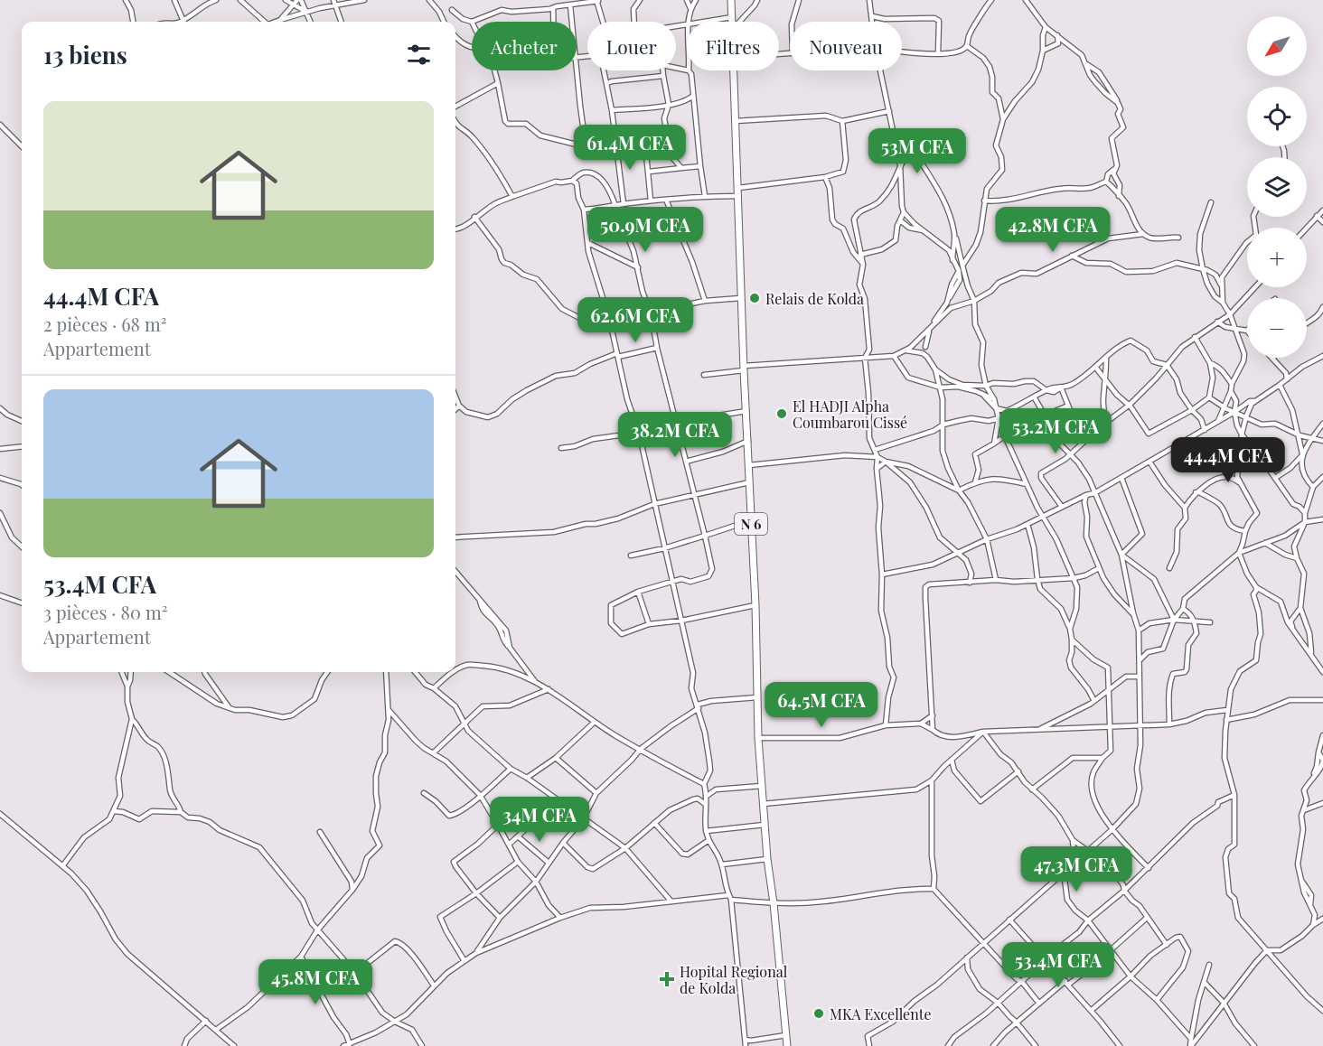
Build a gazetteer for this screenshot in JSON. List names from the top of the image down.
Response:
{
  "streets": {
    "main road": ["N 6"]
  },
  "places": {
    "other": ["Relais de Kolda", "El HADJI Alpha Coumbarou Cissé", "MKA Excellente"],
    "health": ["Hopital Regional de Kolda"]
  },
  "north": "bottom left",
  "page": {
    "map_buttons": ["+", "−"],
    "chip": [
      "Acheter",
      "Louer",
      "Filtres",
      "Nouveau"
    ],
    "heading": "13 biens",
    "list": [
      {
        "name": "44.4M CFA",
        "note": "2 pièces · 68 m² · Appartement"
      },
      {
        "name": "53.4M CFA",
        "note": "3 pièces · 80 m² · Appartement"
      }
    ],
    "price": [
      "61.4M CFA",
      "53M CFA",
      "50.9M CFA",
      "42.8M CFA",
      "62.6M CFA",
      "53.2M CFA",
      "38.2M CFA",
      "44.4M CFA",
      "64.5M CFA",
      "34M CFA",
      "47.3M CFA",
      "53.4M CFA",
      "45.8M CFA"
    ]
  }
}
